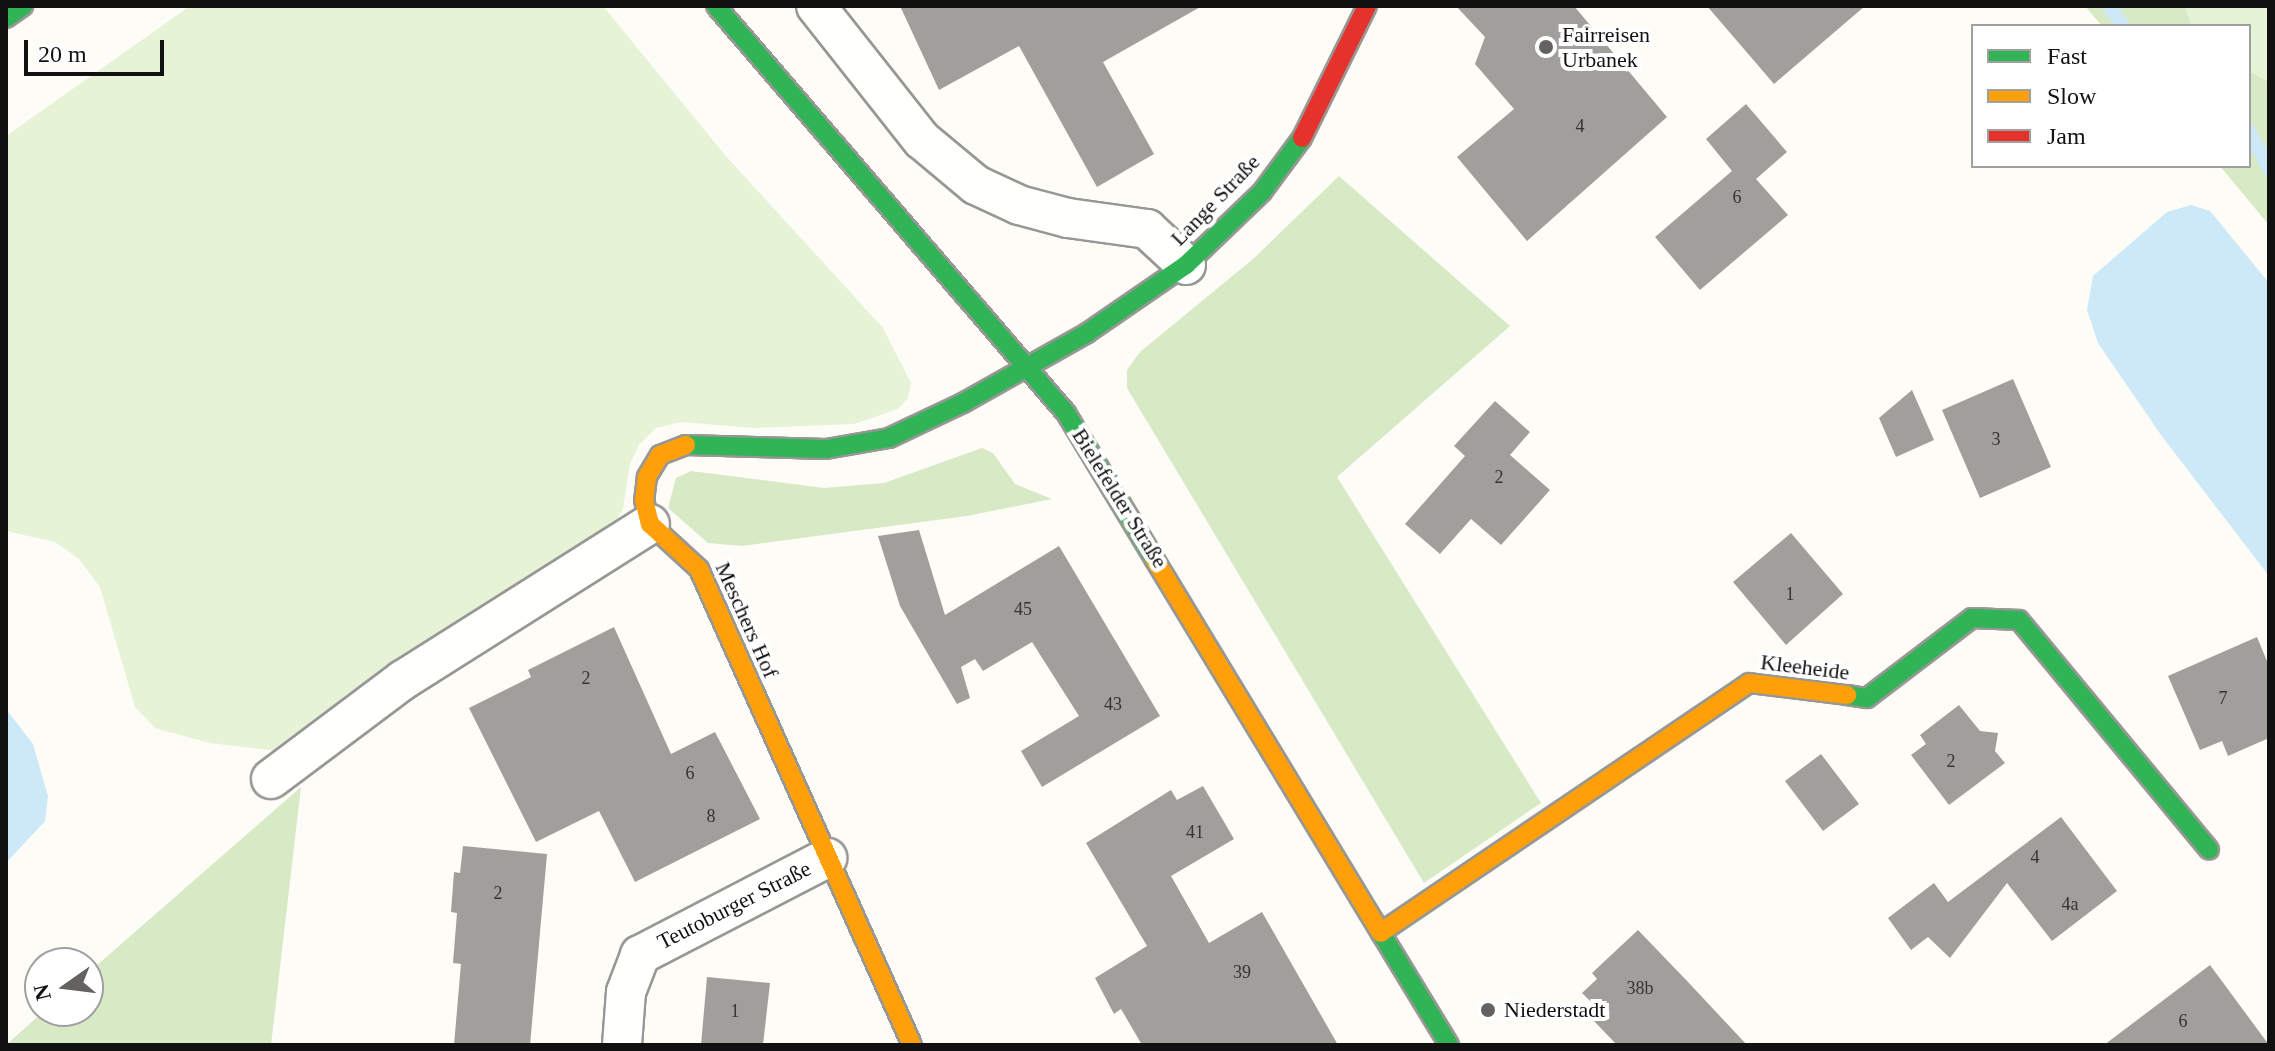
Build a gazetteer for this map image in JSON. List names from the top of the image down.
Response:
{
  "streets": {
    "main road": [
      "Lange Straße",
      "Bielefelder Straße",
      "Meschers Hof",
      "Kleeheide"
    ],
    "street": ["Teutoburger Straße"]
  },
  "crossings": [
    ["Lange Straße", "Bielefelder Straße"],
    ["Bielefelder Straße", "Kleeheide"],
    ["Meschers Hof", "Teutoburger Straße"]
  ],
  "places": ["Fairreisen Urbanek", "Niederstadt"],
  "house_numbers": [
    "4",
    "6",
    "3",
    "2",
    "1",
    "45",
    "2",
    "7",
    "43",
    "2",
    "6",
    "8",
    "41",
    "4",
    "2",
    "4a",
    "39",
    "38b",
    "1",
    "6"
  ],
  "legend": ["Fast", "Slow", "Jam"],
  "scale_bar": "20 m",
  "north": "left"
}
